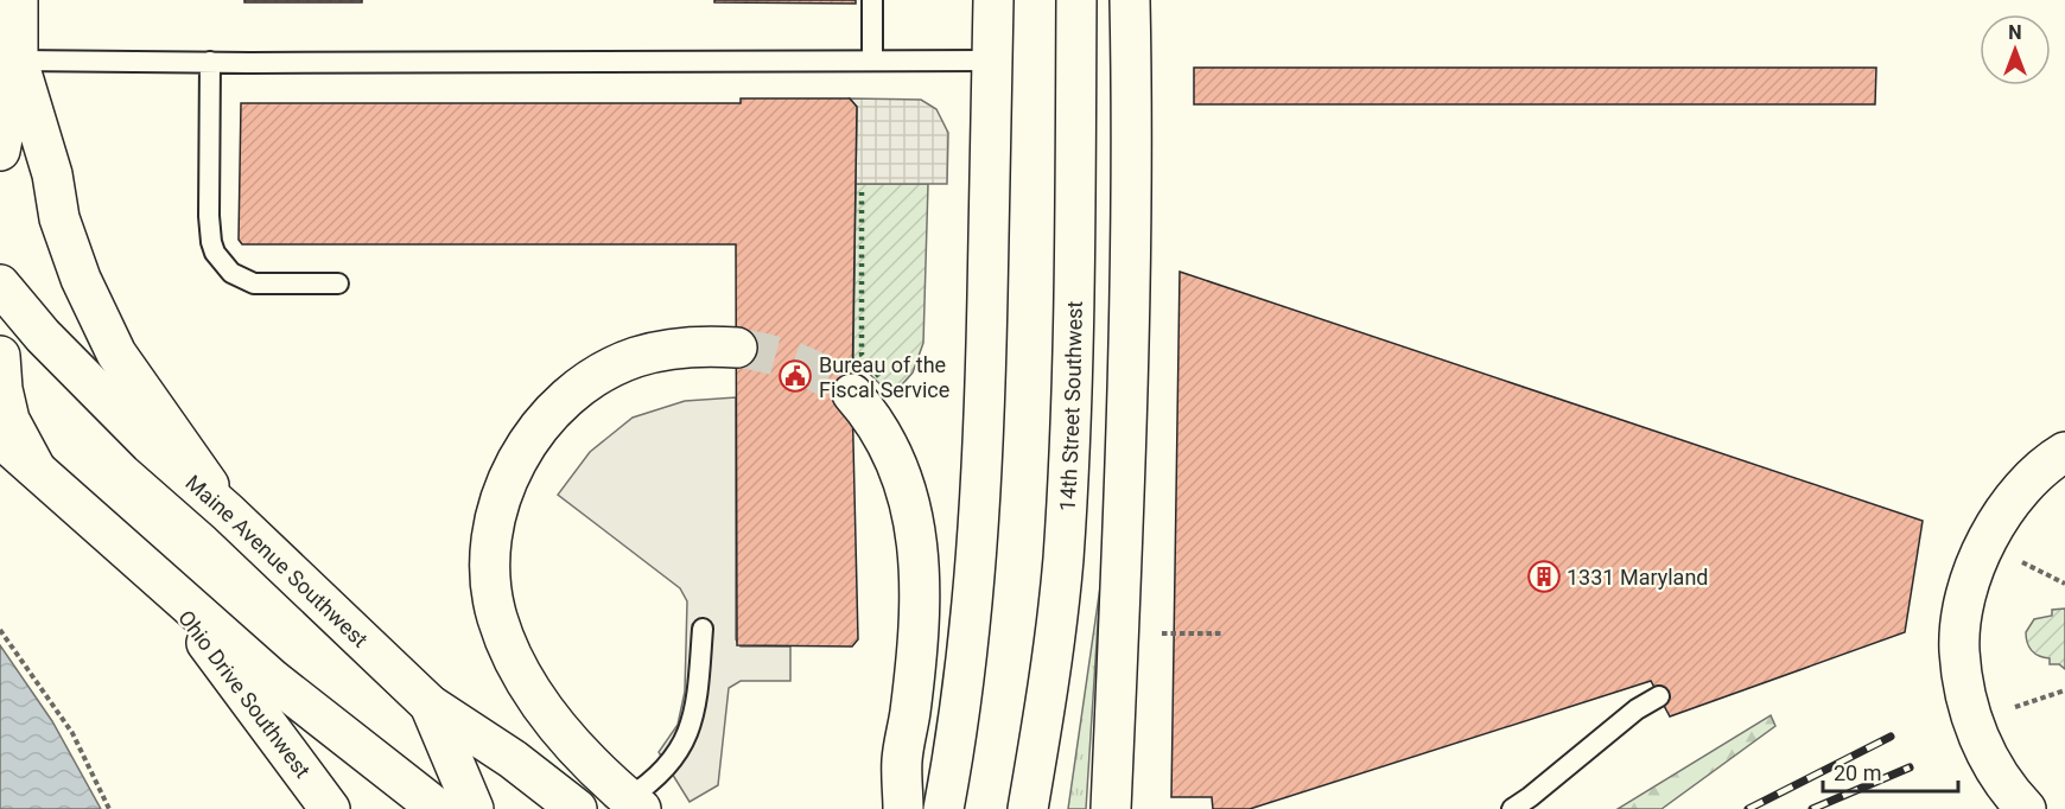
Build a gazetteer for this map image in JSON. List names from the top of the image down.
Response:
{
  "streets": {
    "main road": ["14th Street Southwest", "Maine Avenue Southwest", "Ohio Drive Southwest"]
  },
  "places": {
    "public building": ["Bureau of the Fiscal Service"],
    "building": ["1331 Maryland"]
  },
  "scale_bar": "20 m",
  "north": "top"
}
